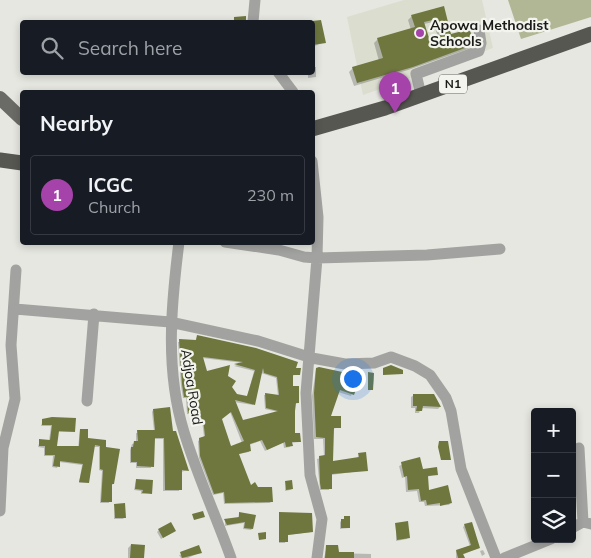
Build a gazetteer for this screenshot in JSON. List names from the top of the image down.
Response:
{
  "streets": {
    "highway": ["N1"],
    "street": ["Adjoa Road"]
  },
  "places": ["Apowa Methodist Schools"],
  "page": {
    "search": "Search here",
    "pins": "1",
    "heading": "Nearby",
    "list": [
      {
        "mark": "1",
        "name": "ICGC",
        "note": "Church",
        "value": "230 m"
      }
    ],
    "map_buttons": ["+", "−"]
  }
}
